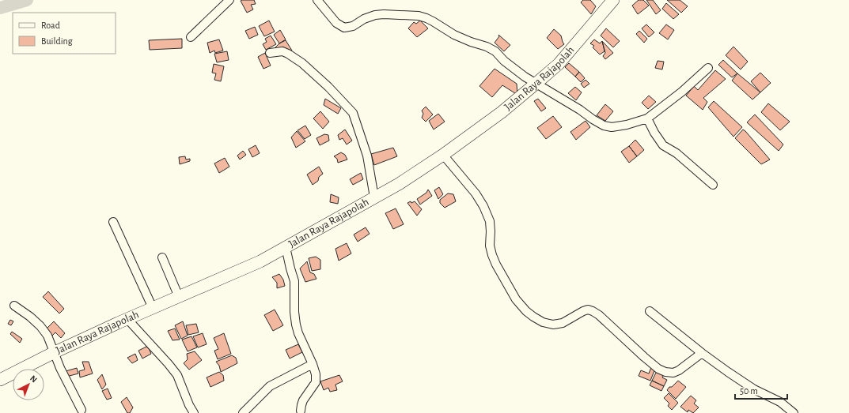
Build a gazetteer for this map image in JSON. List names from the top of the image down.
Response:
{
  "streets": {
    "highway": ["Jalan Raya Rajapolah"]
  },
  "legend": ["Road", "Building"],
  "scale_bar": "50 m",
  "north": "top right"
}
